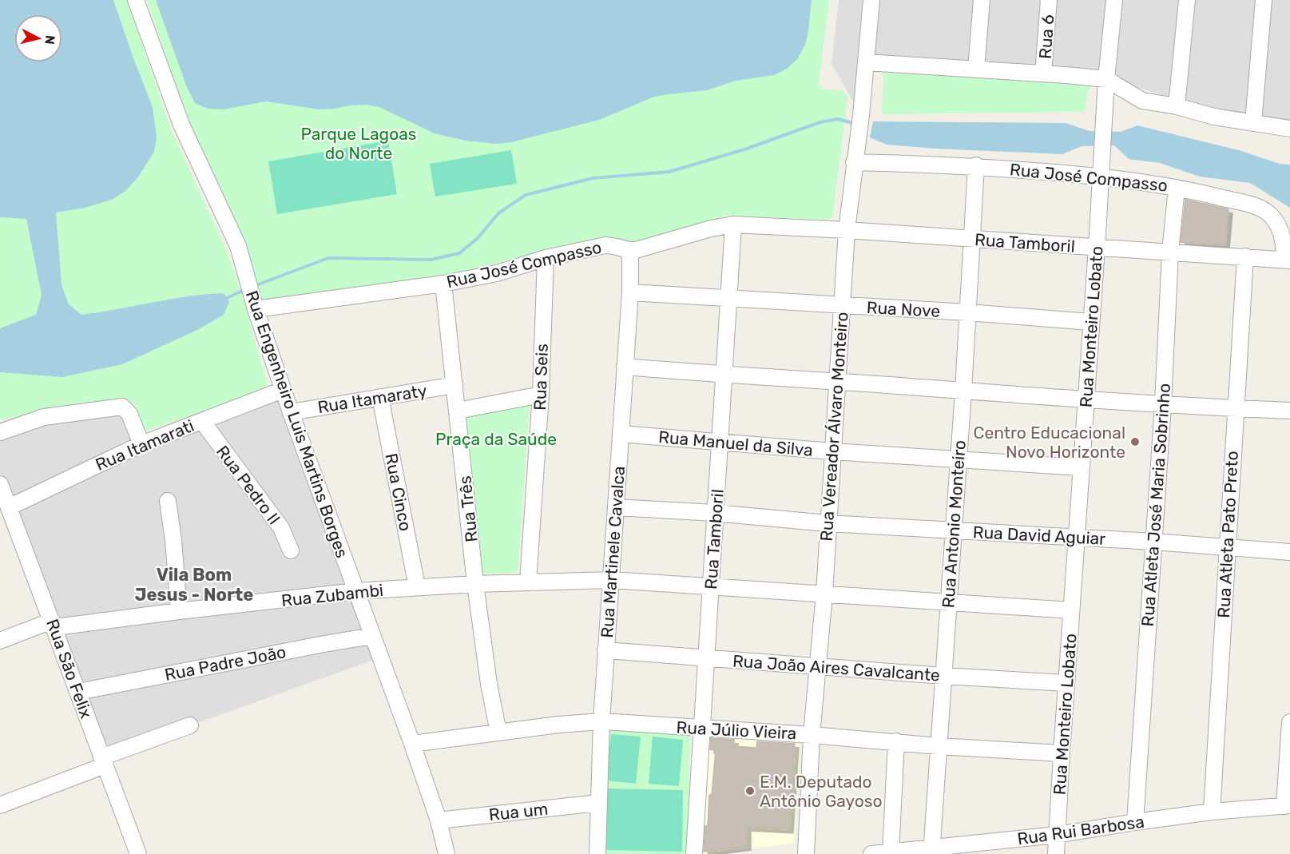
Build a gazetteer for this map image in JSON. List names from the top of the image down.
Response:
{
  "streets": {
    "street": [
      "Rua 6",
      "Rua José Compasso",
      "Rua Tamboril",
      "Rua Nove",
      "Rua Monteiro Lobato",
      "Rua Seis",
      "Rua Itamaraty",
      "Rua Engenheiro Luis Martins Borges",
      "Rua Vereador Álvaro Monteiro",
      "Rua Manuel da Silva",
      "Rua Itamarati",
      "Rua Pedro II",
      "Rua Cinco",
      "Rua Atleta José Maria Sobrinho",
      "Rua Três",
      "Rua Antonio Monteiro",
      "Rua Atleta Pato Preto",
      "Rua David Aguiar",
      "Rua Martinele Cavalca",
      "Rua Zubambi",
      "Rua Padre João",
      "Rua João Aires Cavalcante",
      "Rua São Felix",
      "Rua Júlio Vieira",
      "Rua um",
      "Rua Rui Barbosa"
    ]
  },
  "crossings": [
    ["Rua José Compasso", "Rua Tamboril"],
    ["Rua José Compasso", "Rua Monteiro Lobato"],
    ["Rua José Compasso", "Rua Seis"],
    ["Rua José Compasso", "Rua Engenheiro Luis Martins Borges"],
    ["Rua José Compasso", "Rua Vereador Álvaro Monteiro"],
    ["Rua José Compasso", "Rua Atleta José Maria Sobrinho"],
    ["Rua José Compasso", "Rua Três"],
    ["Rua José Compasso", "Rua Antonio Monteiro"],
    ["Rua José Compasso", "Rua Martinele Cavalca"],
    ["Rua Tamboril", "Rua Nove"],
    ["Rua Tamboril", "Rua Monteiro Lobato"],
    ["Rua Tamboril", "Rua Vereador Álvaro Monteiro"],
    ["Rua Tamboril", "Rua Manuel da Silva"],
    ["Rua Tamboril", "Rua Atleta José Maria Sobrinho"],
    ["Rua Tamboril", "Rua Antonio Monteiro"],
    ["Rua Tamboril", "Rua Atleta Pato Preto"],
    ["Rua Tamboril", "Rua David Aguiar"],
    ["Rua Tamboril", "Rua Zubambi"],
    ["Rua Tamboril", "Rua João Aires Cavalcante"],
    ["Rua Tamboril", "Rua Júlio Vieira"],
    ["Rua Nove", "Rua Monteiro Lobato"],
    ["Rua Nove", "Rua Vereador Álvaro Monteiro"],
    ["Rua Nove", "Rua Antonio Monteiro"],
    ["Rua Nove", "Rua Martinele Cavalca"],
    ["Rua Monteiro Lobato", "Rua Manuel da Silva"],
    ["Rua Monteiro Lobato", "Rua David Aguiar"],
    ["Rua Monteiro Lobato", "Rua Zubambi"],
    ["Rua Monteiro Lobato", "Rua João Aires Cavalcante"],
    ["Rua Monteiro Lobato", "Rua Júlio Vieira"],
    ["Rua Monteiro Lobato", "Rua Rui Barbosa"],
    ["Rua Seis", "Rua Zubambi"],
    ["Rua Itamaraty", "Rua Engenheiro Luis Martins Borges"],
    ["Rua Itamaraty", "Rua Cinco"],
    ["Rua Itamaraty", "Rua Três"],
    ["Rua Engenheiro Luis Martins Borges", "Rua Itamarati"],
    ["Rua Engenheiro Luis Martins Borges", "Rua Zubambi"],
    ["Rua Engenheiro Luis Martins Borges", "Rua Padre João"],
    ["Rua Engenheiro Luis Martins Borges", "Rua Júlio Vieira"],
    ["Rua Engenheiro Luis Martins Borges", "Rua um"],
    ["Rua Vereador Álvaro Monteiro", "Rua Manuel da Silva"],
    ["Rua Vereador Álvaro Monteiro", "Rua David Aguiar"],
    ["Rua Vereador Álvaro Monteiro", "Rua Zubambi"],
    ["Rua Vereador Álvaro Monteiro", "Rua João Aires Cavalcante"],
    ["Rua Vereador Álvaro Monteiro", "Rua Júlio Vieira"],
    ["Rua Manuel da Silva", "Rua Antonio Monteiro"],
    ["Rua Manuel da Silva", "Rua Martinele Cavalca"],
    ["Rua Itamarati", "Rua Pedro II"],
    ["Rua Itamarati", "Rua São Felix"],
    ["Rua Cinco", "Rua Zubambi"],
    ["Rua Atleta José Maria Sobrinho", "Rua David Aguiar"],
    ["Rua Atleta José Maria Sobrinho", "Rua Rui Barbosa"],
    ["Rua Três", "Rua Zubambi"],
    ["Rua Três", "Rua Júlio Vieira"],
    ["Rua Antonio Monteiro", "Rua David Aguiar"],
    ["Rua Antonio Monteiro", "Rua Zubambi"],
    ["Rua Antonio Monteiro", "Rua João Aires Cavalcante"],
    ["Rua Antonio Monteiro", "Rua Júlio Vieira"],
    ["Rua Antonio Monteiro", "Rua Rui Barbosa"],
    ["Rua Atleta Pato Preto", "Rua David Aguiar"],
    ["Rua Atleta Pato Preto", "Rua Rui Barbosa"],
    ["Rua David Aguiar", "Rua Martinele Cavalca"],
    ["Rua Martinele Cavalca", "Rua Zubambi"],
    ["Rua Martinele Cavalca", "Rua João Aires Cavalcante"],
    ["Rua Martinele Cavalca", "Rua Júlio Vieira"],
    ["Rua Martinele Cavalca", "Rua um"],
    ["Rua Zubambi", "Rua São Felix"],
    ["Rua Padre João", "Rua São Felix"]
  ],
  "districts": ["Vila Bom Jesus - Norte"],
  "parks": ["Parque Lagoas do Norte", "Praça da Saúde"],
  "places": ["Centro Educacional Novo Horizonte", "E.M. Deputado Antônio Gayoso"],
  "north": "right"
}
